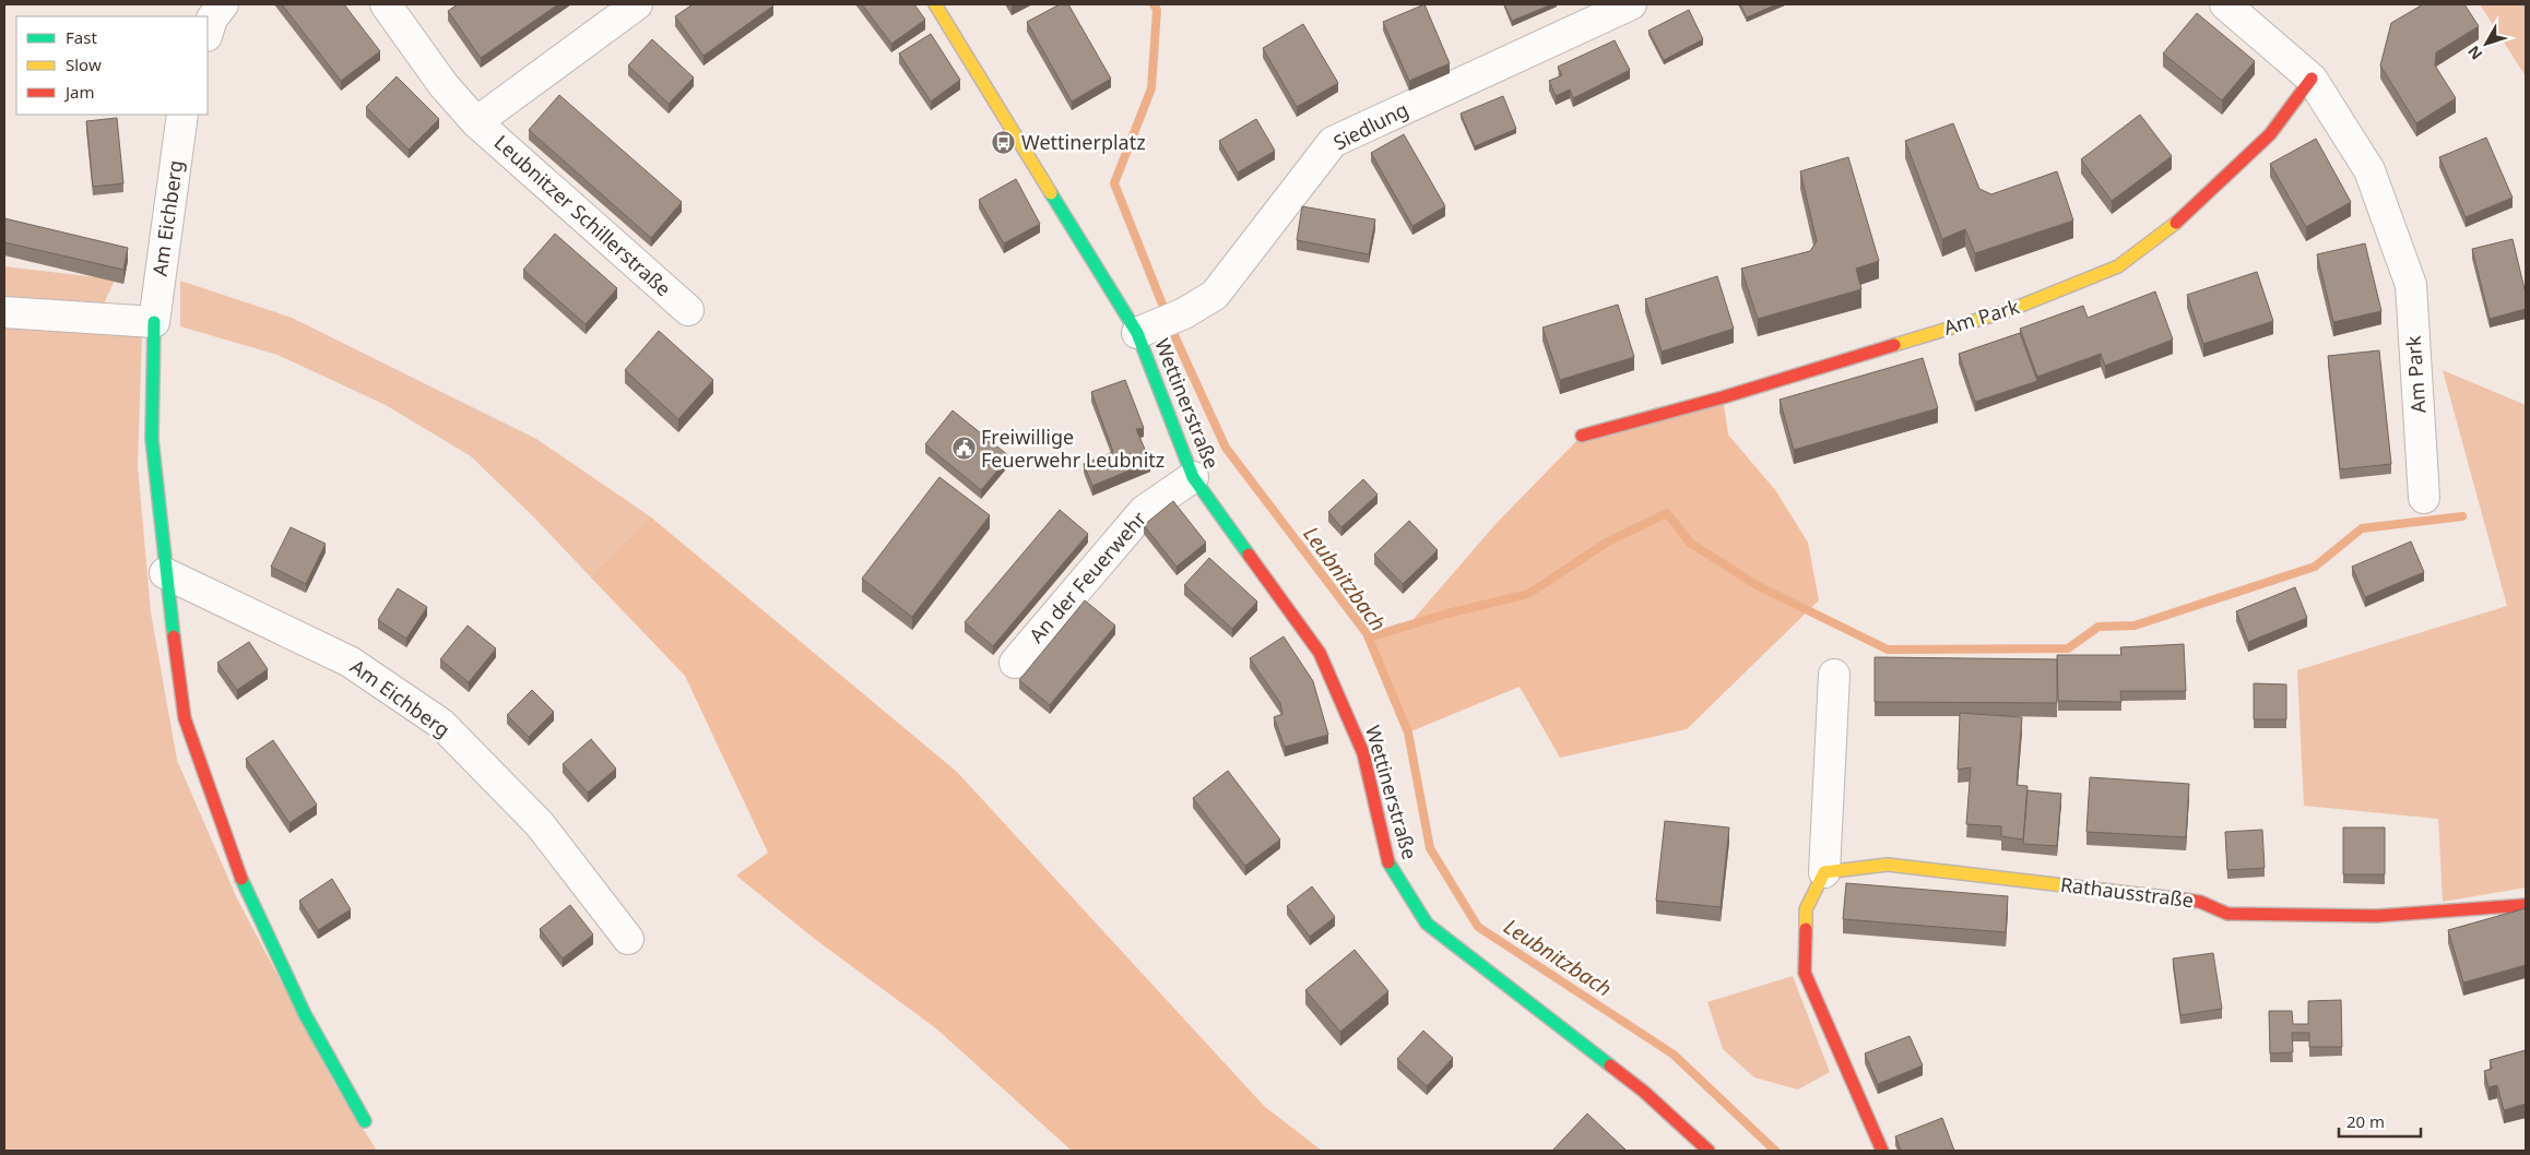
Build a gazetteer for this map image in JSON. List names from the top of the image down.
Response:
{
  "streets": {
    "street": [
      "Siedlung",
      "Leubnitzer Schillerstraße",
      "Am Eichberg",
      "Am Park",
      "Wettinerstraße",
      "An der Feuerwehr",
      "Rathausstraße"
    ]
  },
  "crossings": [
    ["Siedlung", "Wettinerstraße"],
    ["Wettinerstraße", "An der Feuerwehr"]
  ],
  "water": ["Leubnitzbach"],
  "places": {
    "bus stop": ["Wettinerplatz"],
    "public building": ["Freiwillige Feuerwehr Leubnitz"]
  },
  "legend": ["Fast", "Slow", "Jam"],
  "scale_bar": "20 m",
  "north": "bottom left"
}
